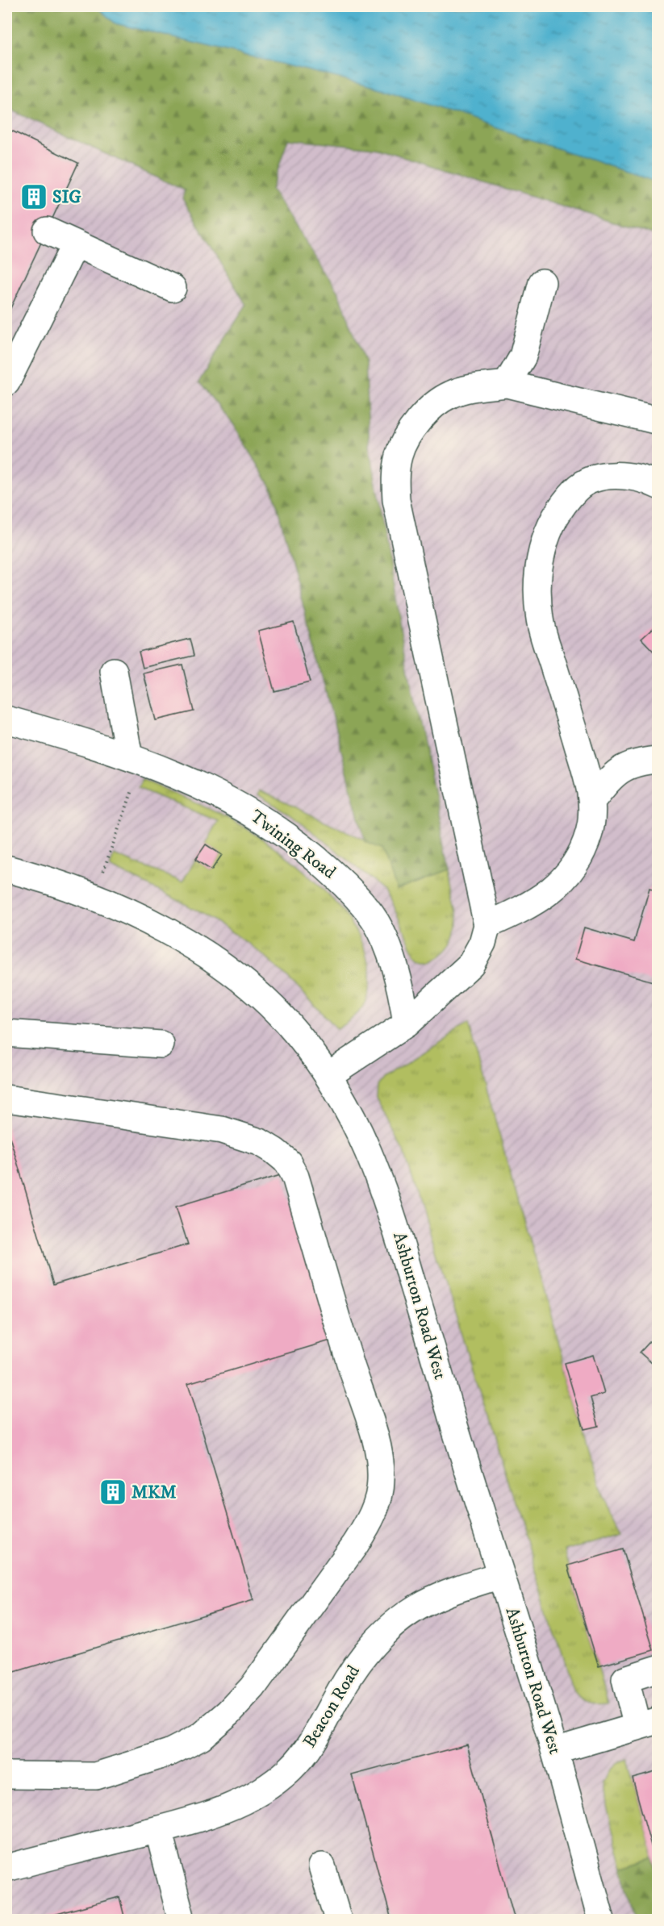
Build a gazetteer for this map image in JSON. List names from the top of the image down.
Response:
{
  "streets": {
    "street": ["Twining Road", "Ashburton Road West", "Beacon Road"]
  },
  "crossings": [
    ["Ashburton Road West", "Beacon Road"]
  ],
  "places": {
    "building": ["SIG", "MKM"]
  }
}
